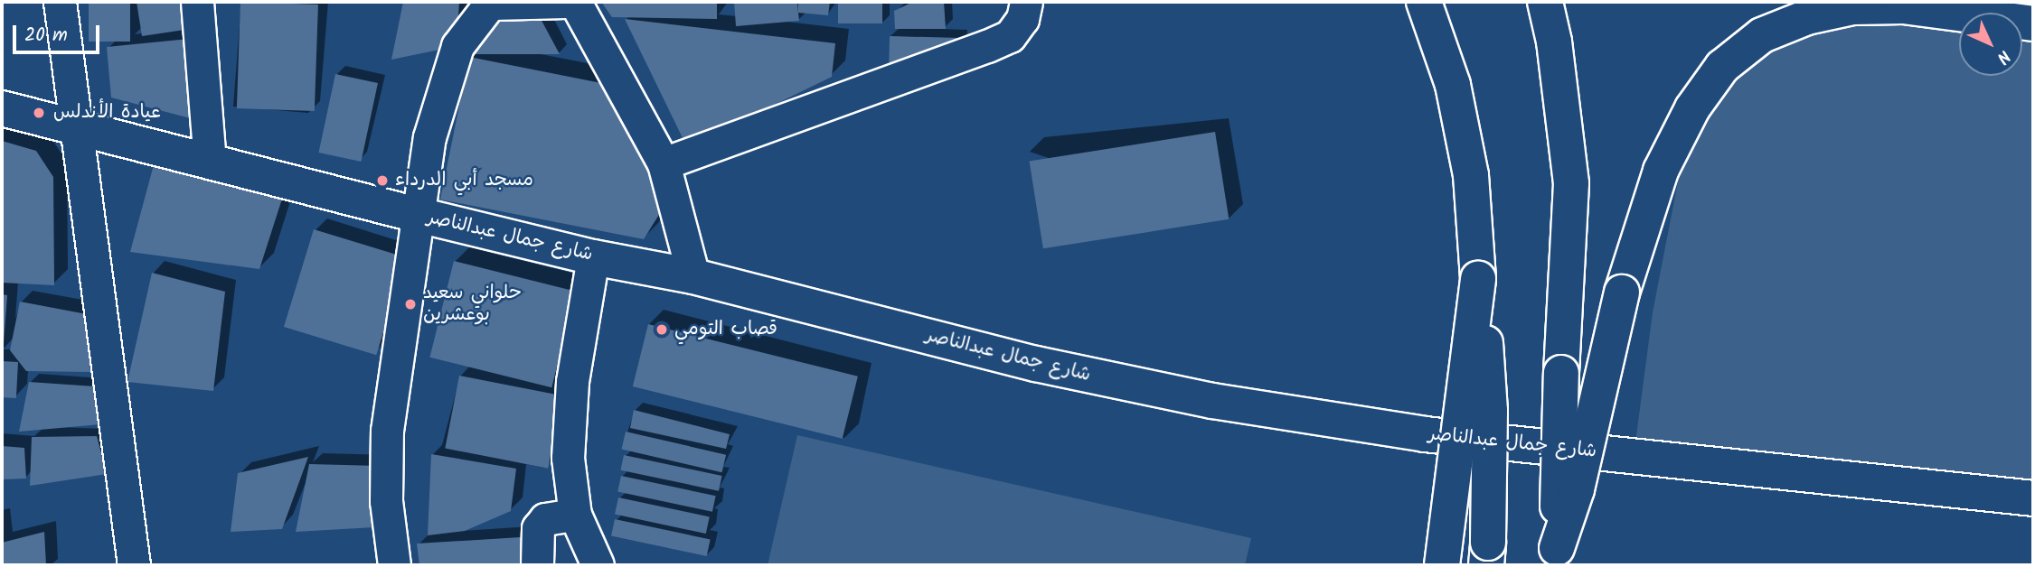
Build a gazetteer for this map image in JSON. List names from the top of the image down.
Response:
{
  "streets": {
    "main road": ["شارع جمال عبدالناصر"]
  },
  "places": [
    "عيادة الأندلس",
    "مسجد أبي الدرداء",
    "حلواني سعيد بوعشرين",
    "قصاب التومي"
  ],
  "scale_bar": "20 m",
  "north": "bottom right"
}
